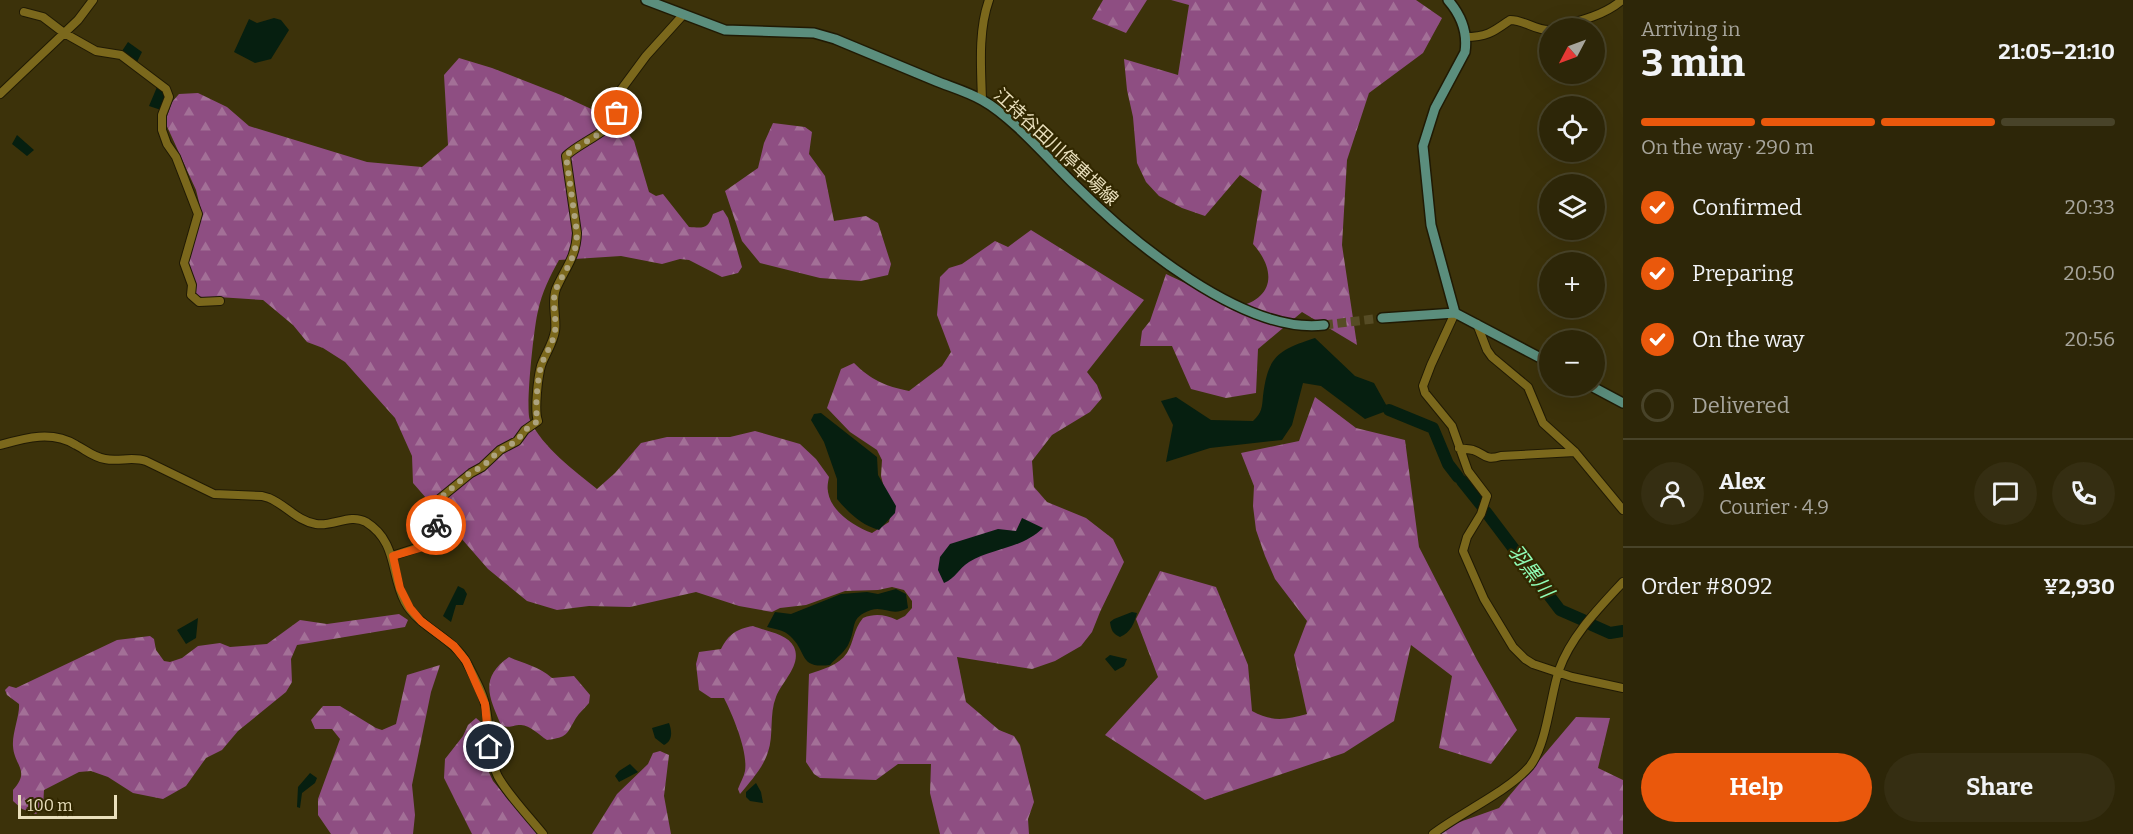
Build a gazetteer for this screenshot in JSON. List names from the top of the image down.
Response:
{
  "streets": {
    "main road": ["江持谷田川停車場線"]
  },
  "water": ["羽黒川"],
  "scale_bar": "100 m",
  "north": "bottom left",
  "page": {
    "heading": ["3 min", "Arriving in", "21:05–21:10"],
    "panel": [
      "Alex",
      "Courier · 4.9",
      "Order #8092",
      "¥2,930"
    ],
    "map_buttons": ["+", "−"],
    "bar": "On the way · 290 m",
    "list": [
      ["Confirmed", "20:33"],
      ["Preparing", "20:50"],
      ["On the way", "20:56"],
      "Delivered"
    ],
    "buttons": ["Help", "Share"],
    "scale": "100 m"
  }
}
